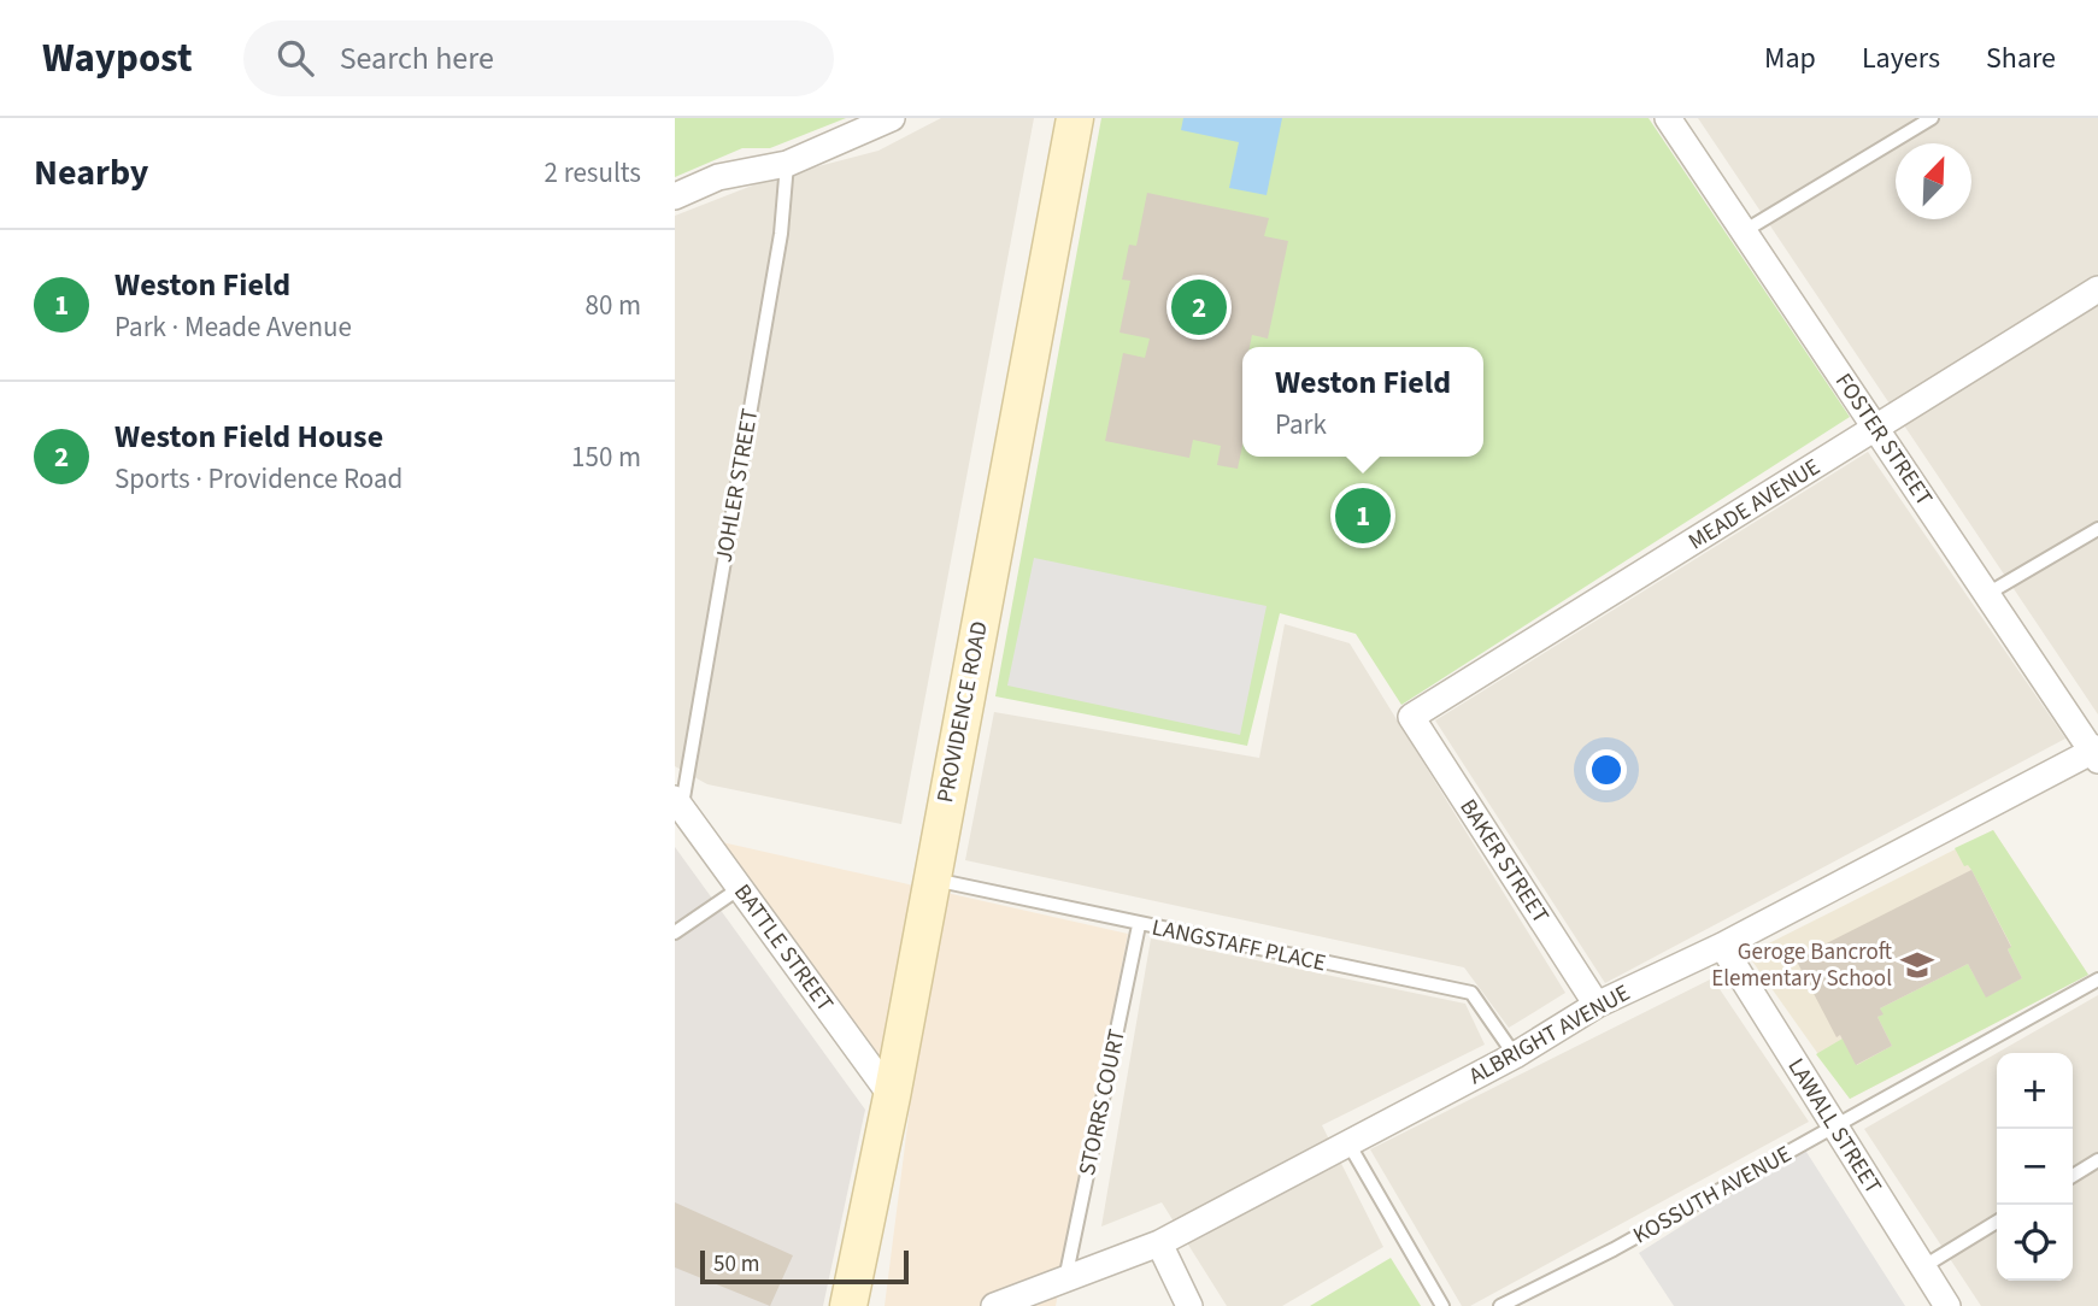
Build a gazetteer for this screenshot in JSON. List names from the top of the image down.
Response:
{
  "streets": {
    "main road": ["PROVIDENCE ROAD"],
    "street": [
      "FOSTER STREET",
      "MEADE AVENUE",
      "BAKER STREET",
      "BATTLE STREET",
      "ALBRIGHT AVENUE",
      "LAWALL STREET"
    ],
    "lane": [
      "JOHLER STREET",
      "LANGSTAFF PLACE",
      "STORRS COURT",
      "KOSSUTH AVENUE"
    ]
  },
  "crossings": [
    ["FOSTER STREET", "MEADE AVENUE"],
    ["FOSTER STREET", "ALBRIGHT AVENUE"],
    ["JOHLER STREET", "BATTLE STREET"],
    ["MEADE AVENUE", "BAKER STREET"],
    ["PROVIDENCE ROAD", "LANGSTAFF PLACE"],
    ["PROVIDENCE ROAD", "BATTLE STREET"],
    ["BAKER STREET", "ALBRIGHT AVENUE"],
    ["LANGSTAFF PLACE", "ALBRIGHT AVENUE"],
    ["LANGSTAFF PLACE", "STORRS COURT"],
    ["ALBRIGHT AVENUE", "STORRS COURT"],
    ["ALBRIGHT AVENUE", "LAWALL STREET"],
    ["LAWALL STREET", "KOSSUTH AVENUE"]
  ],
  "places": {
    "school or university": ["Geroge Bancroft Elementary School"]
  },
  "scale_bar": "50 m",
  "north": "top right",
  "page": {
    "header": "Waypost",
    "search": "Search here",
    "nav": ["Map", "Layers", "Share"],
    "heading": ["Nearby", "2 results"],
    "list": [
      {
        "mark": "1",
        "name": "Weston Field",
        "note": "Park · Meade Avenue",
        "value": "80 m"
      },
      {
        "mark": "2",
        "name": "Weston Field House",
        "note": "Sports · Providence Road",
        "value": "150 m"
      }
    ],
    "pins": ["2", "1"],
    "popup": ["Weston Field", "Park"],
    "map_buttons": ["+", "−"],
    "scale": "50 m"
  }
}
